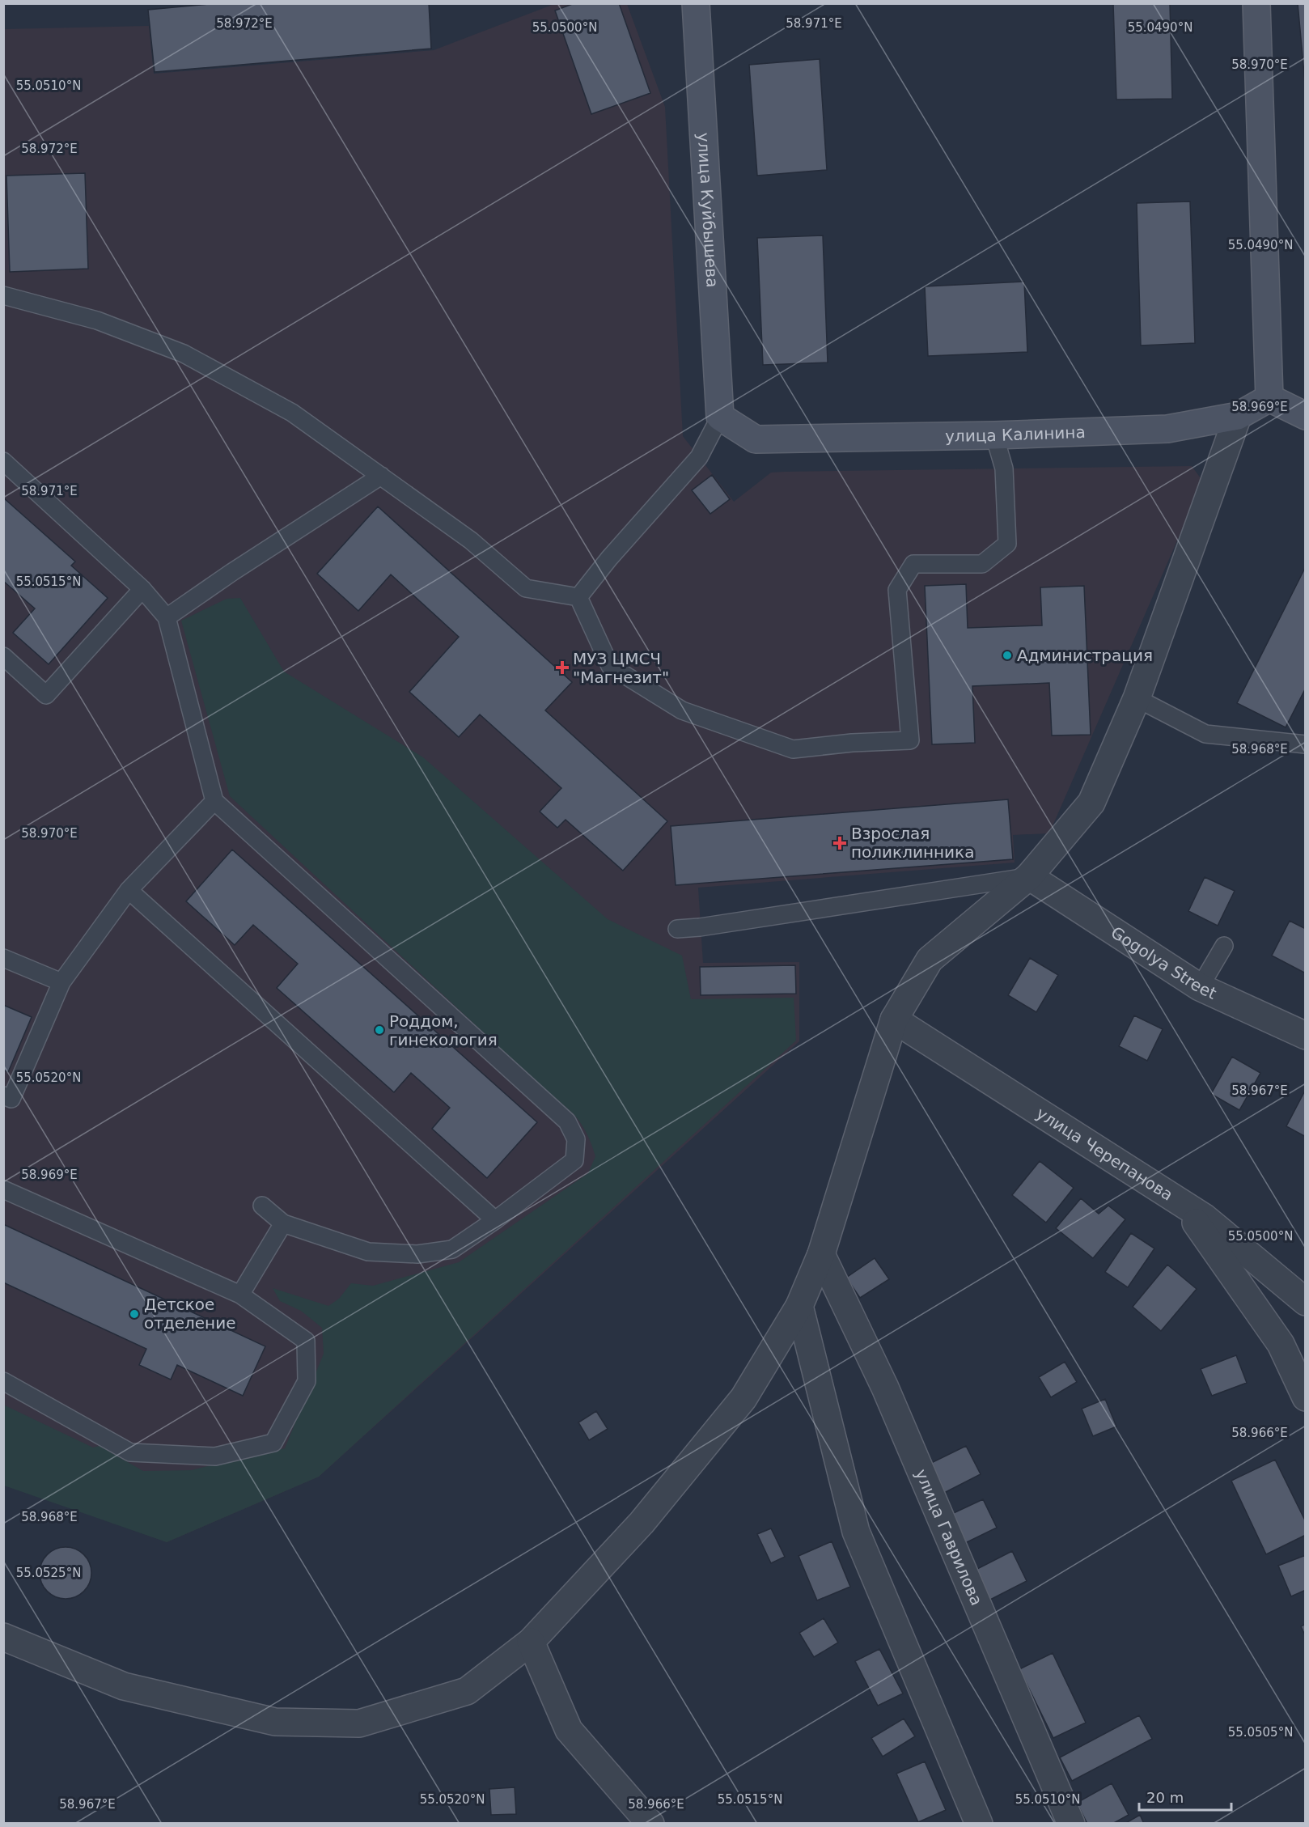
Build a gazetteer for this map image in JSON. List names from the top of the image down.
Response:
{
  "streets": {
    "street": [
      "улица Куйбышева",
      "улица Калинина",
      "Gogolya Street",
      "улица Черепанова",
      "улица Гаврилова"
    ]
  },
  "crossings": [
    ["улица Куйбышева", "улица Калинина"]
  ],
  "places": {
    "other": ["Администрация", "Роддом, гинекология", "Детское отделение"],
    "health": ["МУЗ ЦМСЧ \"Магнезит\"", "Взрослая поликлинника"]
  },
  "scale_bar": "20 m",
  "coordinates": [
    "58.972°E",
    "58.971°E",
    "55.0490°N",
    "55.0500°N",
    "58.970°E",
    "55.0510°N",
    "58.969°E",
    "55.0515°N",
    "58.968°E",
    "55.0520°N",
    "58.967°E",
    "58.966°E",
    "55.0525°N",
    "55.0505°N"
  ]
}
